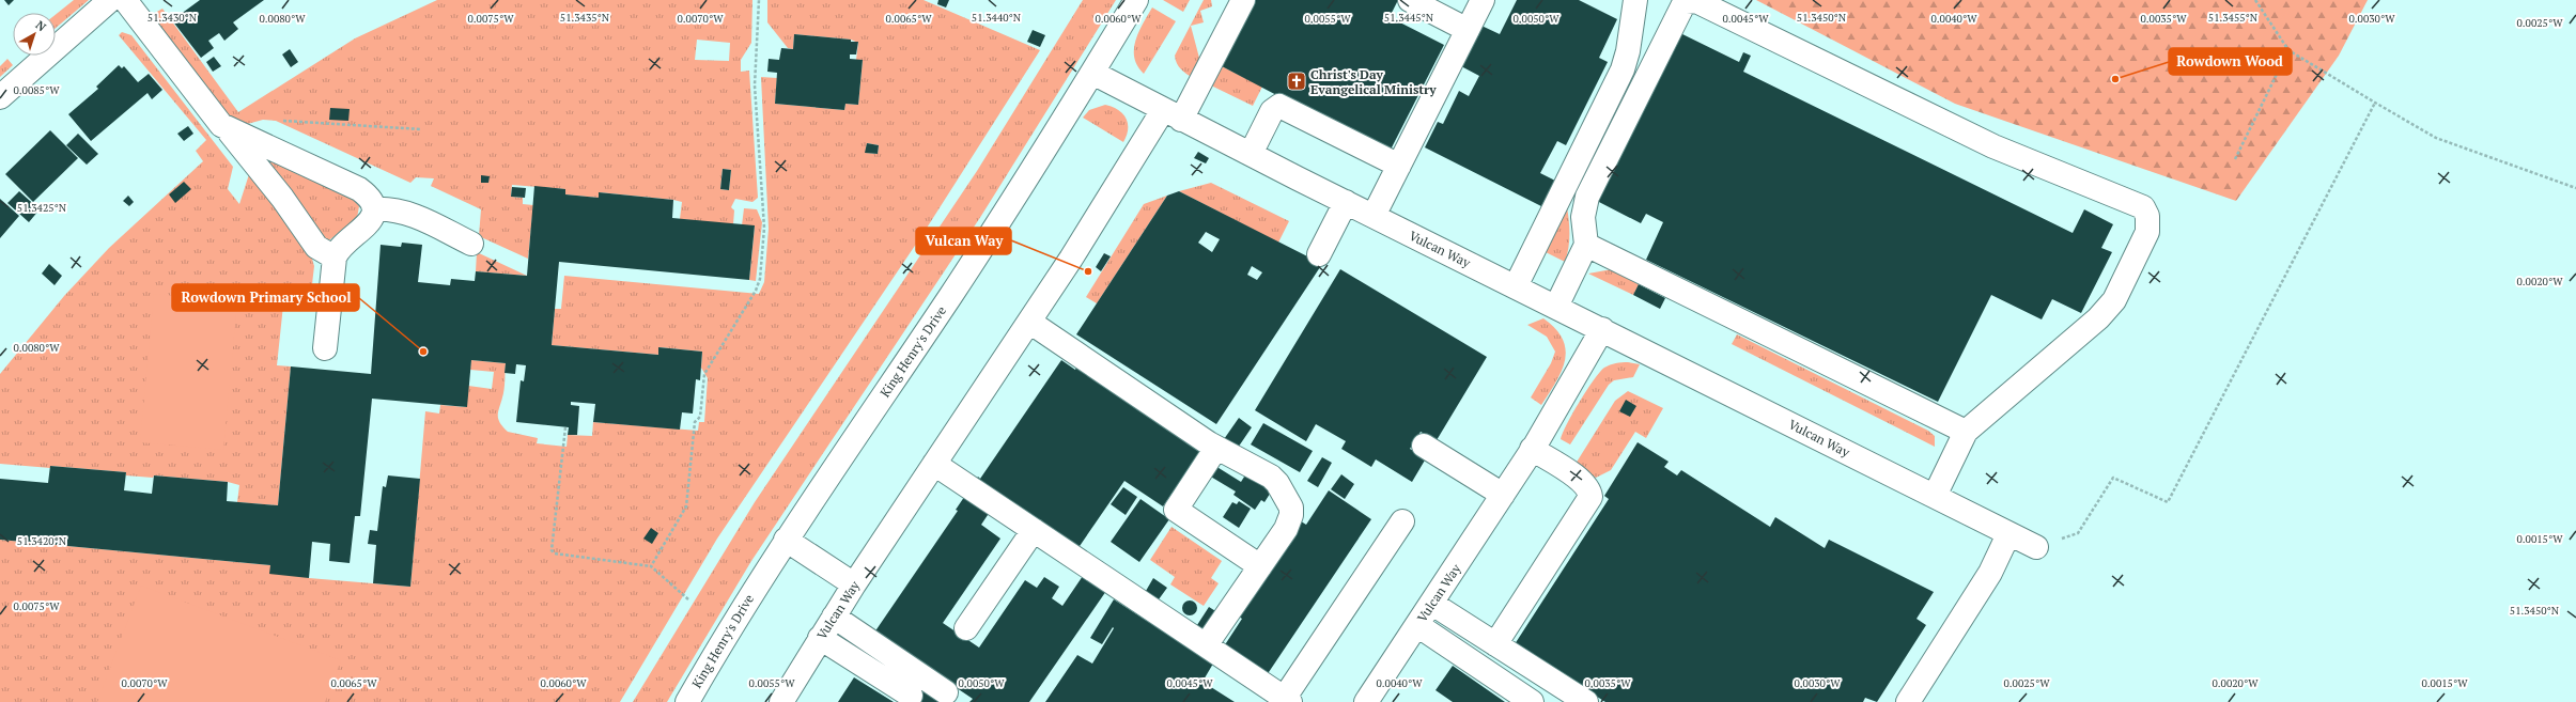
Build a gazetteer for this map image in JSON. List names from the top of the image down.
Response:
{
  "streets": {
    "street": ["Vulcan Way", "King Henry's Drive"]
  },
  "crossings": [
    ["Vulcan Way", "King Henry's Drive"]
  ],
  "places": {
    "other": ["Rowdown Wood", "Vulcan Way", "Rowdown Primary School"],
    "church": ["Christ's Day Evangelical Ministry"]
  },
  "north": "top right",
  "coordinates": [
    "51.3455°N",
    "51.3430°N",
    "51.3435°N",
    "51.3440°N",
    "51.3445°N",
    "51.3450°N",
    "0.0080°W",
    "0.0075°W",
    "0.0060°W",
    "0.0045°W",
    "0.0040°W",
    "0.0030°W",
    "0.0070°W",
    "0.0065°W",
    "0.0055°W",
    "0.0050°W",
    "0.0035°W",
    "0.0025°W",
    "0.0085°W",
    "51.3425°N",
    "0.0020°W",
    "0.0015°W",
    "51.3420°N"
  ]
}
